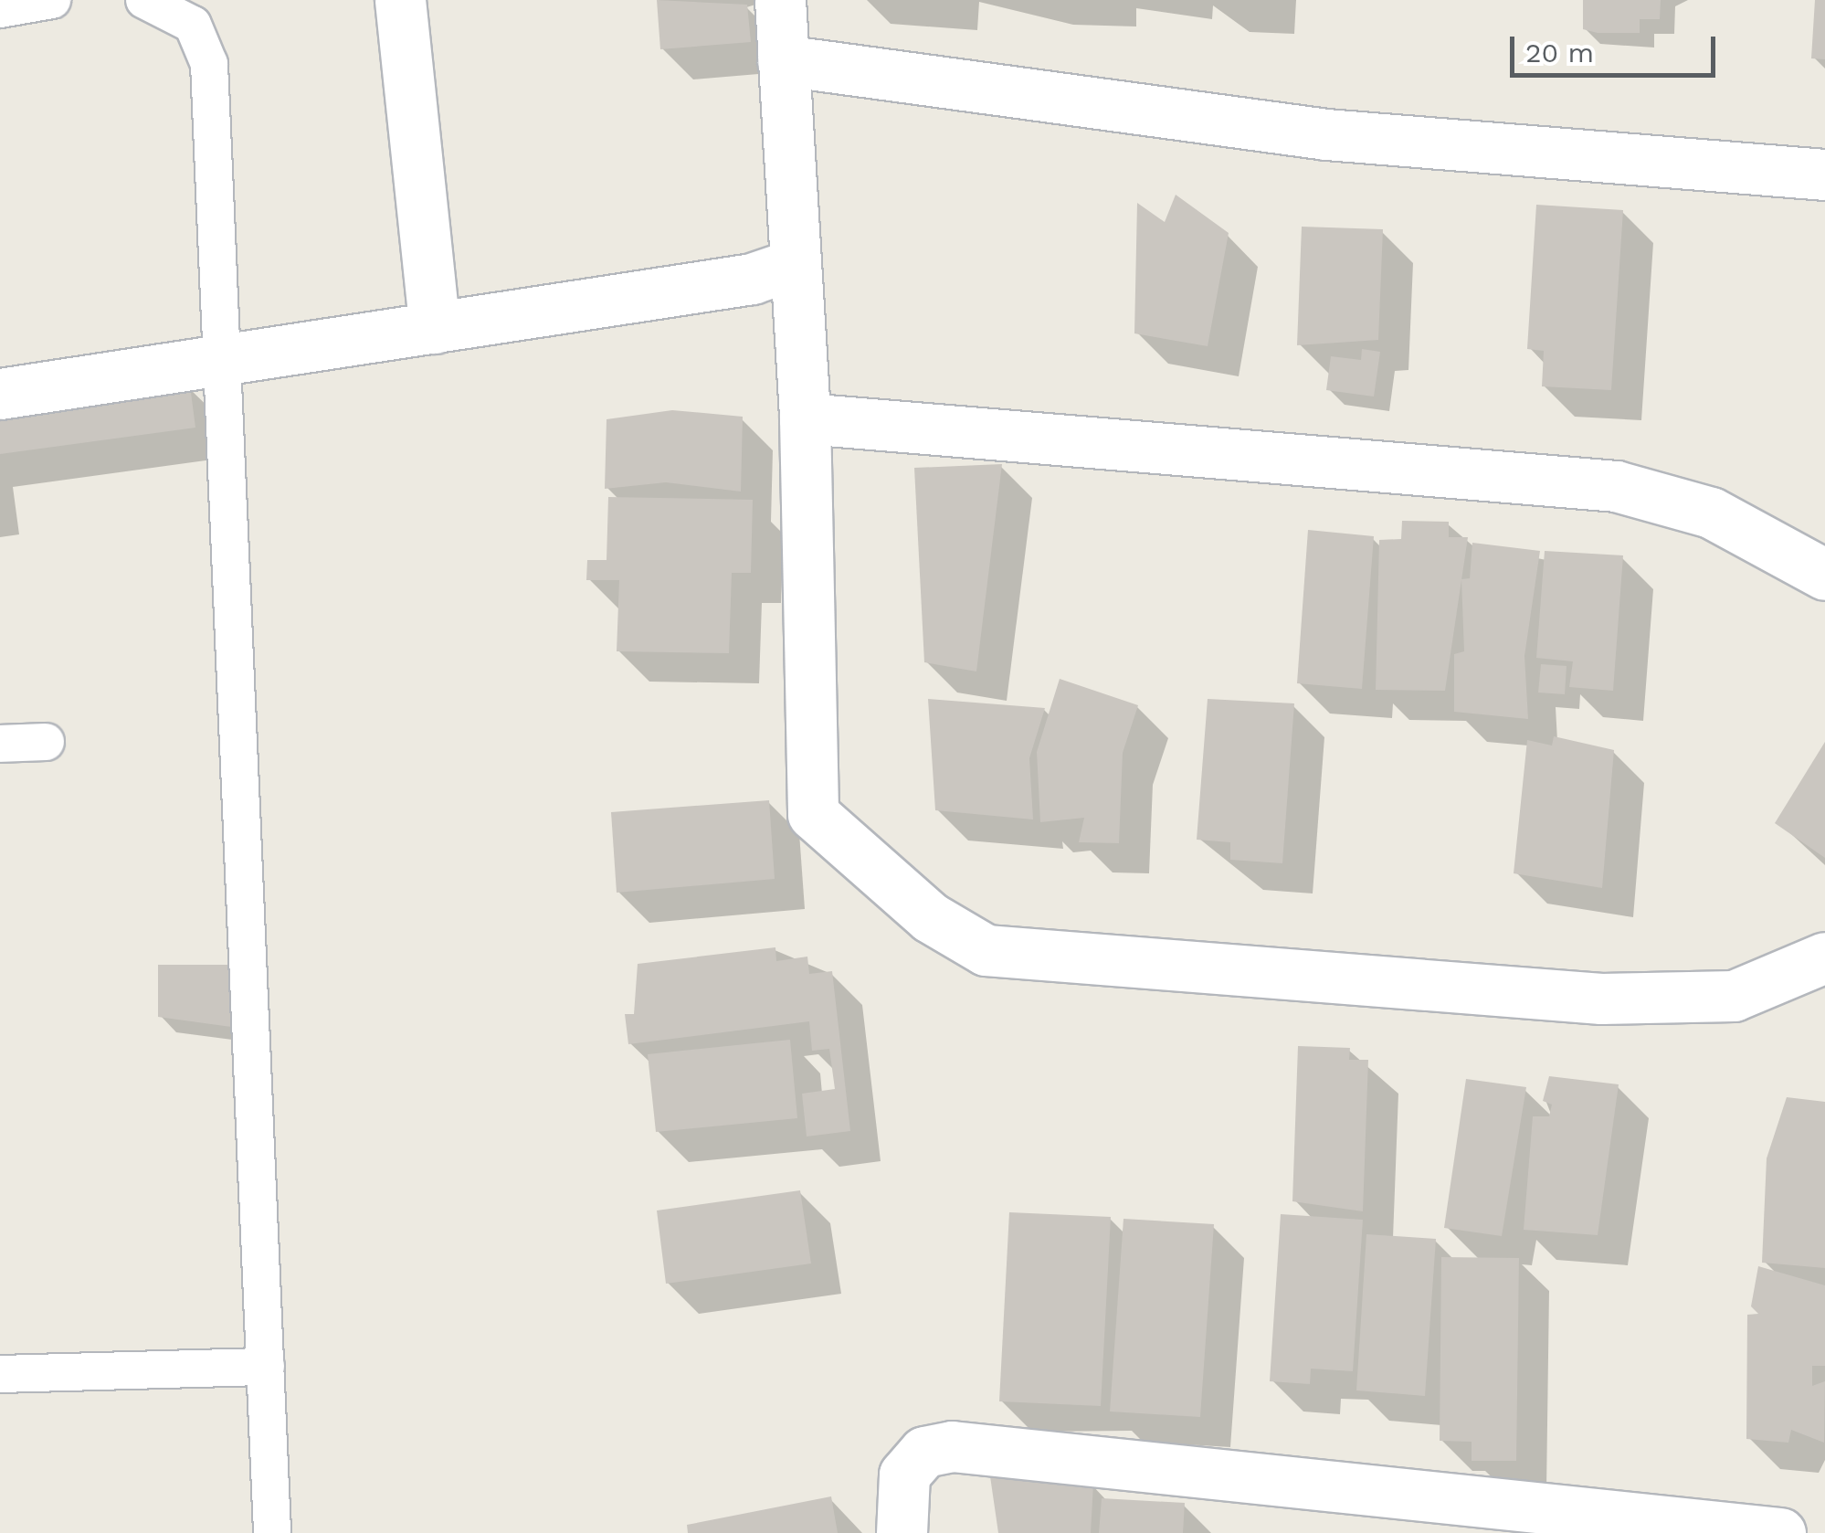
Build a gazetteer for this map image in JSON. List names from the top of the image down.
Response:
{
  "scale_bar": "20 m"
}
